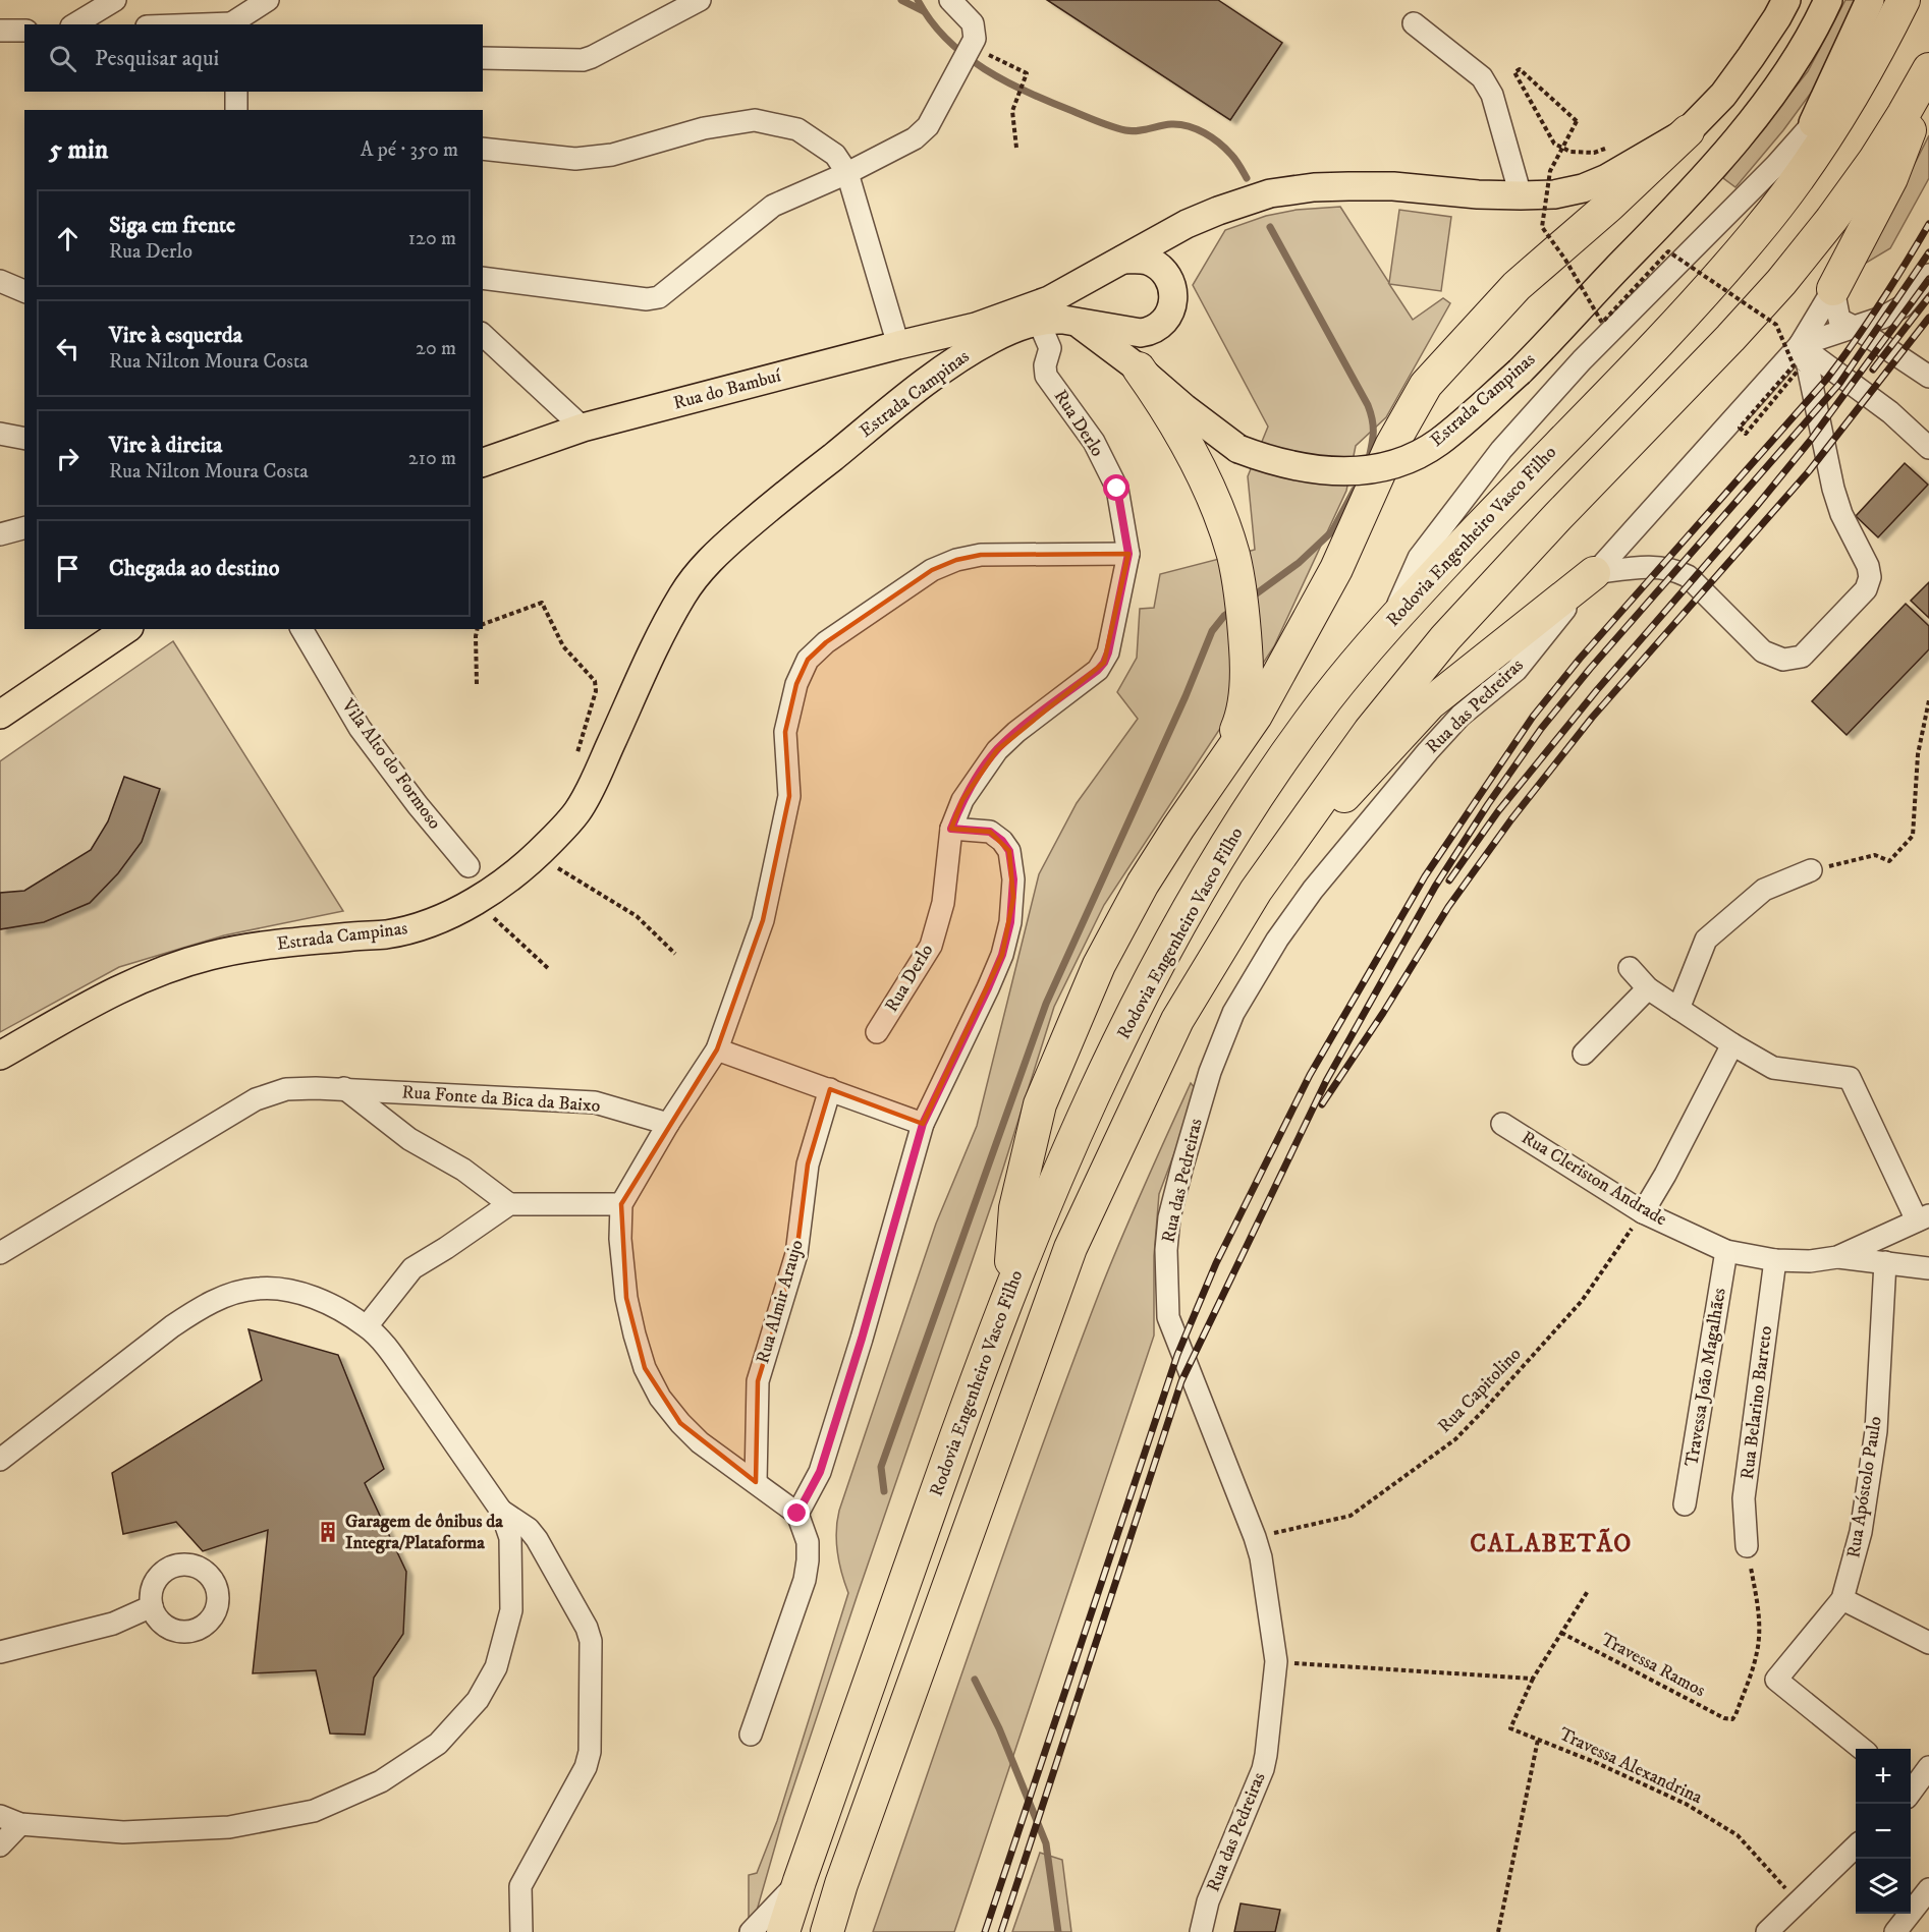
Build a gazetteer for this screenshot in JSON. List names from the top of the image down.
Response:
{
  "streets": {
    "highway": ["Rodovia Engenheiro Vasco Filho"],
    "main road": ["Rua do Bambuí", "Estrada Campinas"],
    "street": [
      "Rua Derlo",
      "Rua das Pedreiras",
      "Vila Alto do Formoso",
      "Rua Fonte da Bica da Baixo",
      "Rua Cleriston Andrade",
      "Rua Almir Araujo",
      "Travessa João Magalhães",
      "Rua Belarino Barreto",
      "Rua Apóstolo Paulo"
    ],
    "path": ["Rua Capitolino", "Travessa Ramos", "Travessa Alexandrina"]
  },
  "crossings": [
    ["Rua do Bambuí", "Estrada Campinas"],
    ["Estrada Campinas", "Rua Derlo"],
    ["Rua das Pedreiras", "Rua Capitolino"],
    ["Rua Cleriston Andrade", "Travessa João Magalhães"],
    ["Rua Cleriston Andrade", "Rua Capitolino"],
    ["Rua Cleriston Andrade", "Rua Belarino Barreto"],
    ["Rua Belarino Barreto", "Travessa Ramos"]
  ],
  "districts": ["CALABETÃO"],
  "places": {
    "building": ["Garagem de ônibus da Integra/Plataforma"]
  },
  "page": {
    "search": "Pesquisar aqui",
    "heading": ["5 min", "A pé · 350 m"],
    "list": [
      ["Siga em frente", "Rua Derlo", "120 m"],
      ["Vire à esquerda", "Rua Nilton Moura Costa", "20 m"],
      ["Vire à direita", "Rua Nilton Moura Costa", "210 m"],
      "Chegada ao destino"
    ],
    "map_buttons": ["+", "−"]
  }
}
